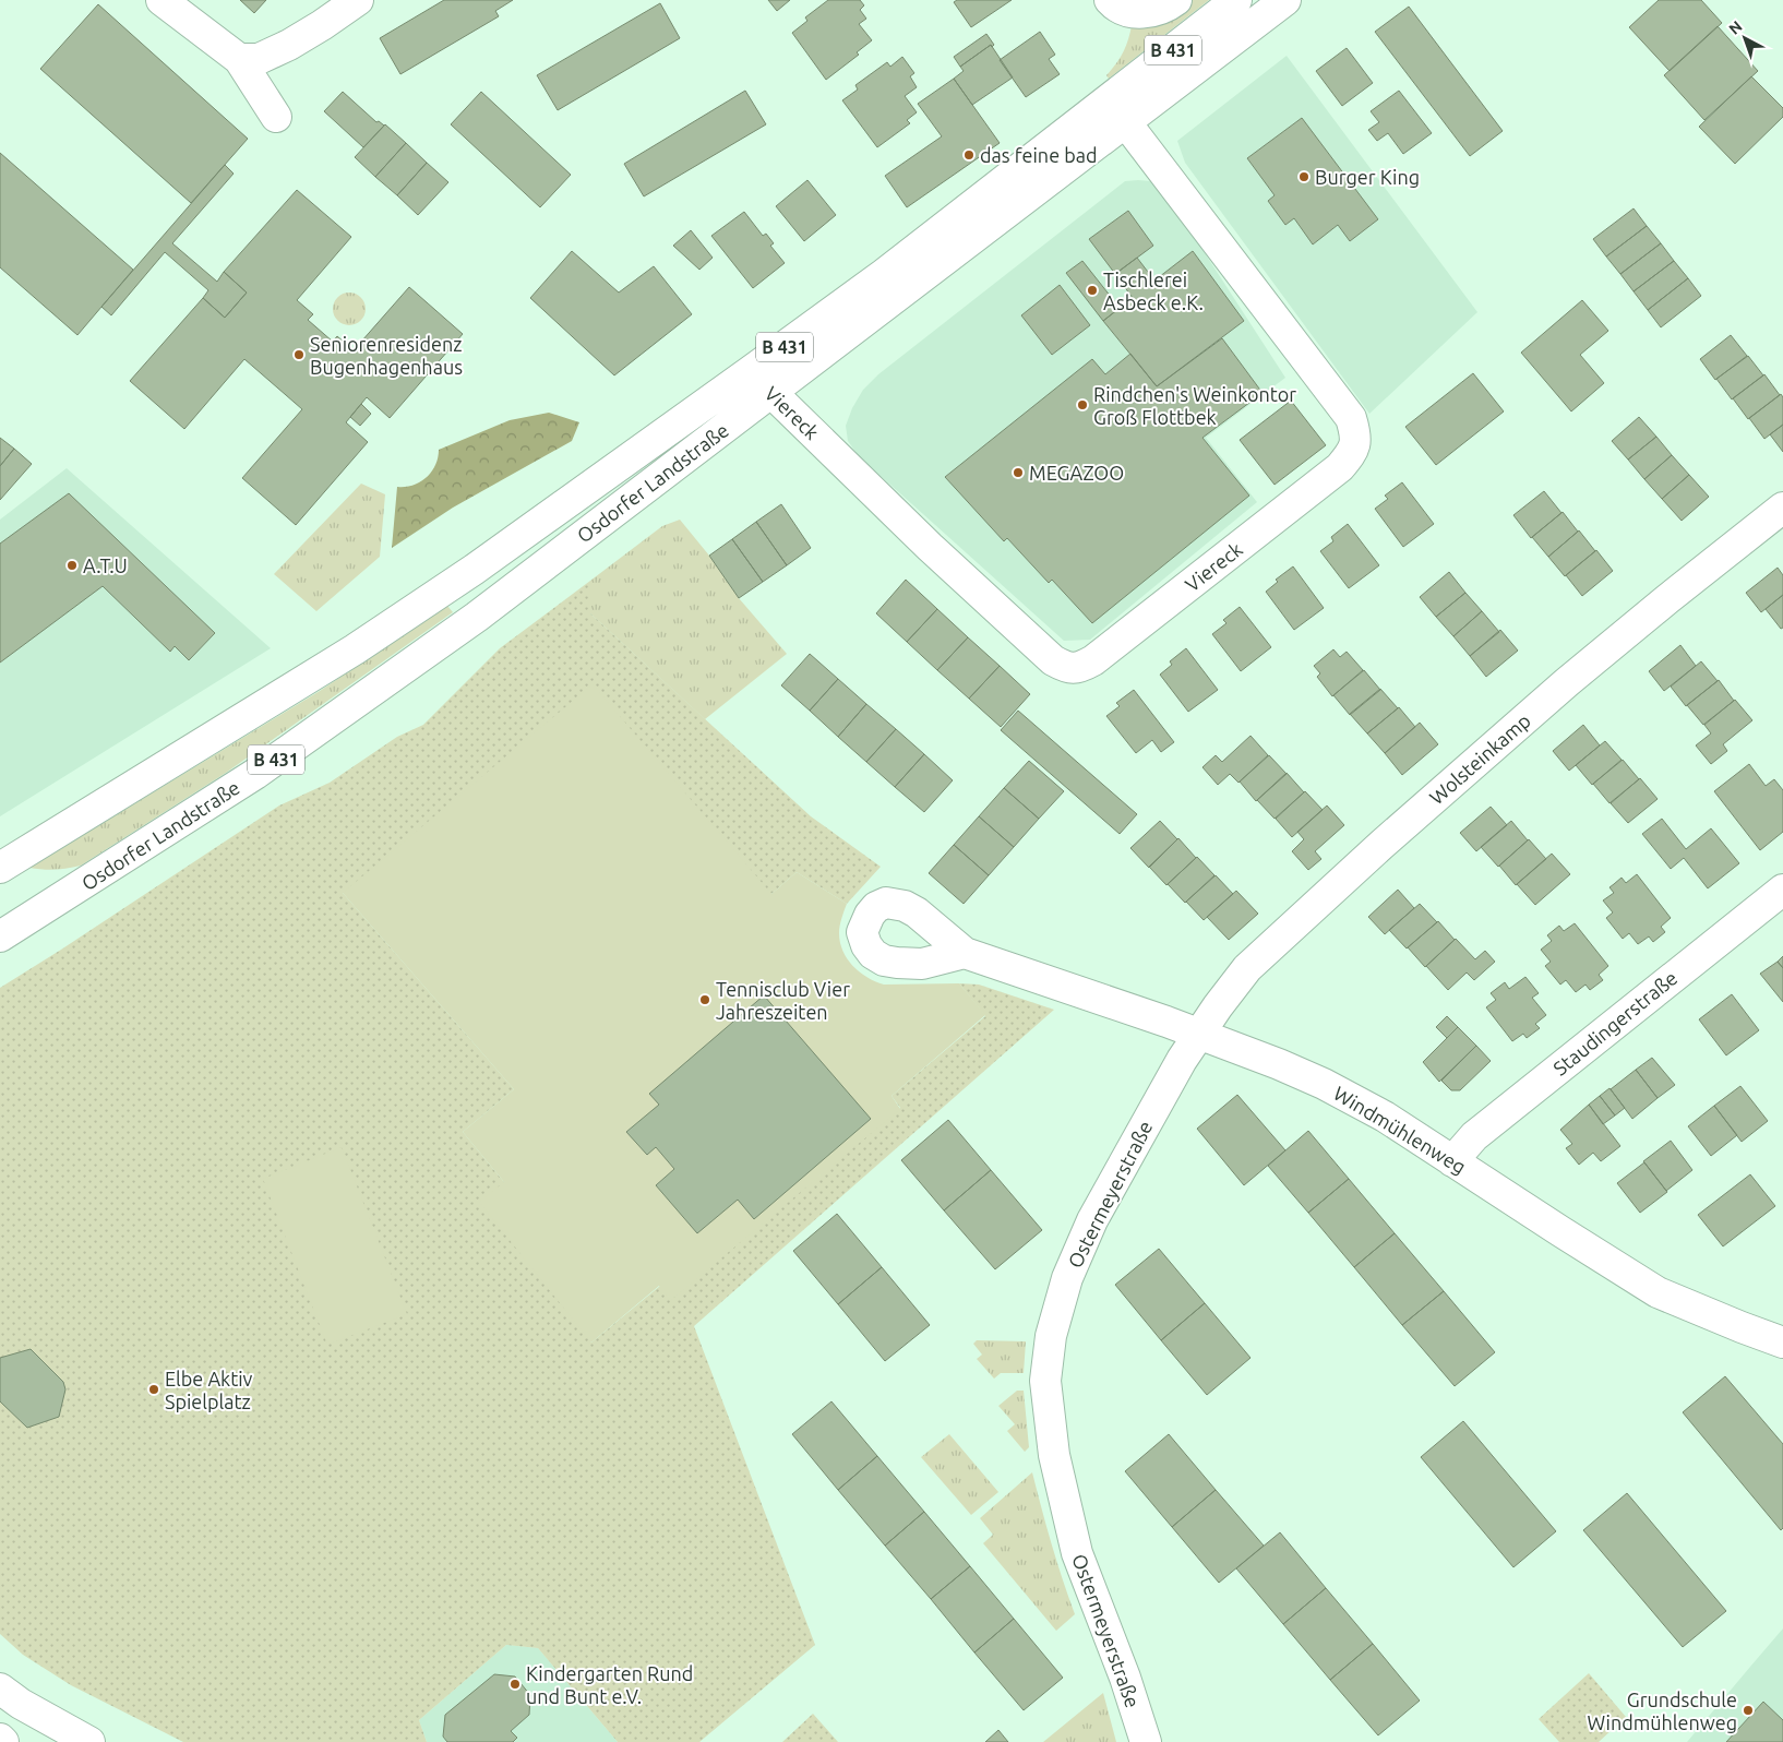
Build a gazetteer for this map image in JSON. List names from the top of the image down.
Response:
{
  "streets": {
    "street": [
      "B 431",
      "Viereck",
      "Osdorfer Landstraße",
      "Wolsteinkamp",
      "Staudingerstraße",
      "Windmühlenweg",
      "Ostermeyerstraße"
    ]
  },
  "crossings": [
    ["Viereck", "Osdorfer Landstraße"],
    ["Wolsteinkamp", "Windmühlenweg"],
    ["Wolsteinkamp", "Ostermeyerstraße"],
    ["Staudingerstraße", "Windmühlenweg"],
    ["Windmühlenweg", "Ostermeyerstraße"]
  ],
  "places": [
    "das feine bad",
    "Burger King",
    "Tischlerei Asbeck e.K.",
    "Seniorenresidenz Bugenhagenhaus",
    "Rindchen's Weinkontor Groß Flottbek",
    "MEGAZOO",
    "A.T.U",
    "Tennisclub Vier Jahreszeiten",
    "Elbe Aktiv Spielplatz",
    "Kindergarten Rund und Bunt e.V.",
    "Grundschule Windmühlenweg"
  ],
  "north": "top left"
}
